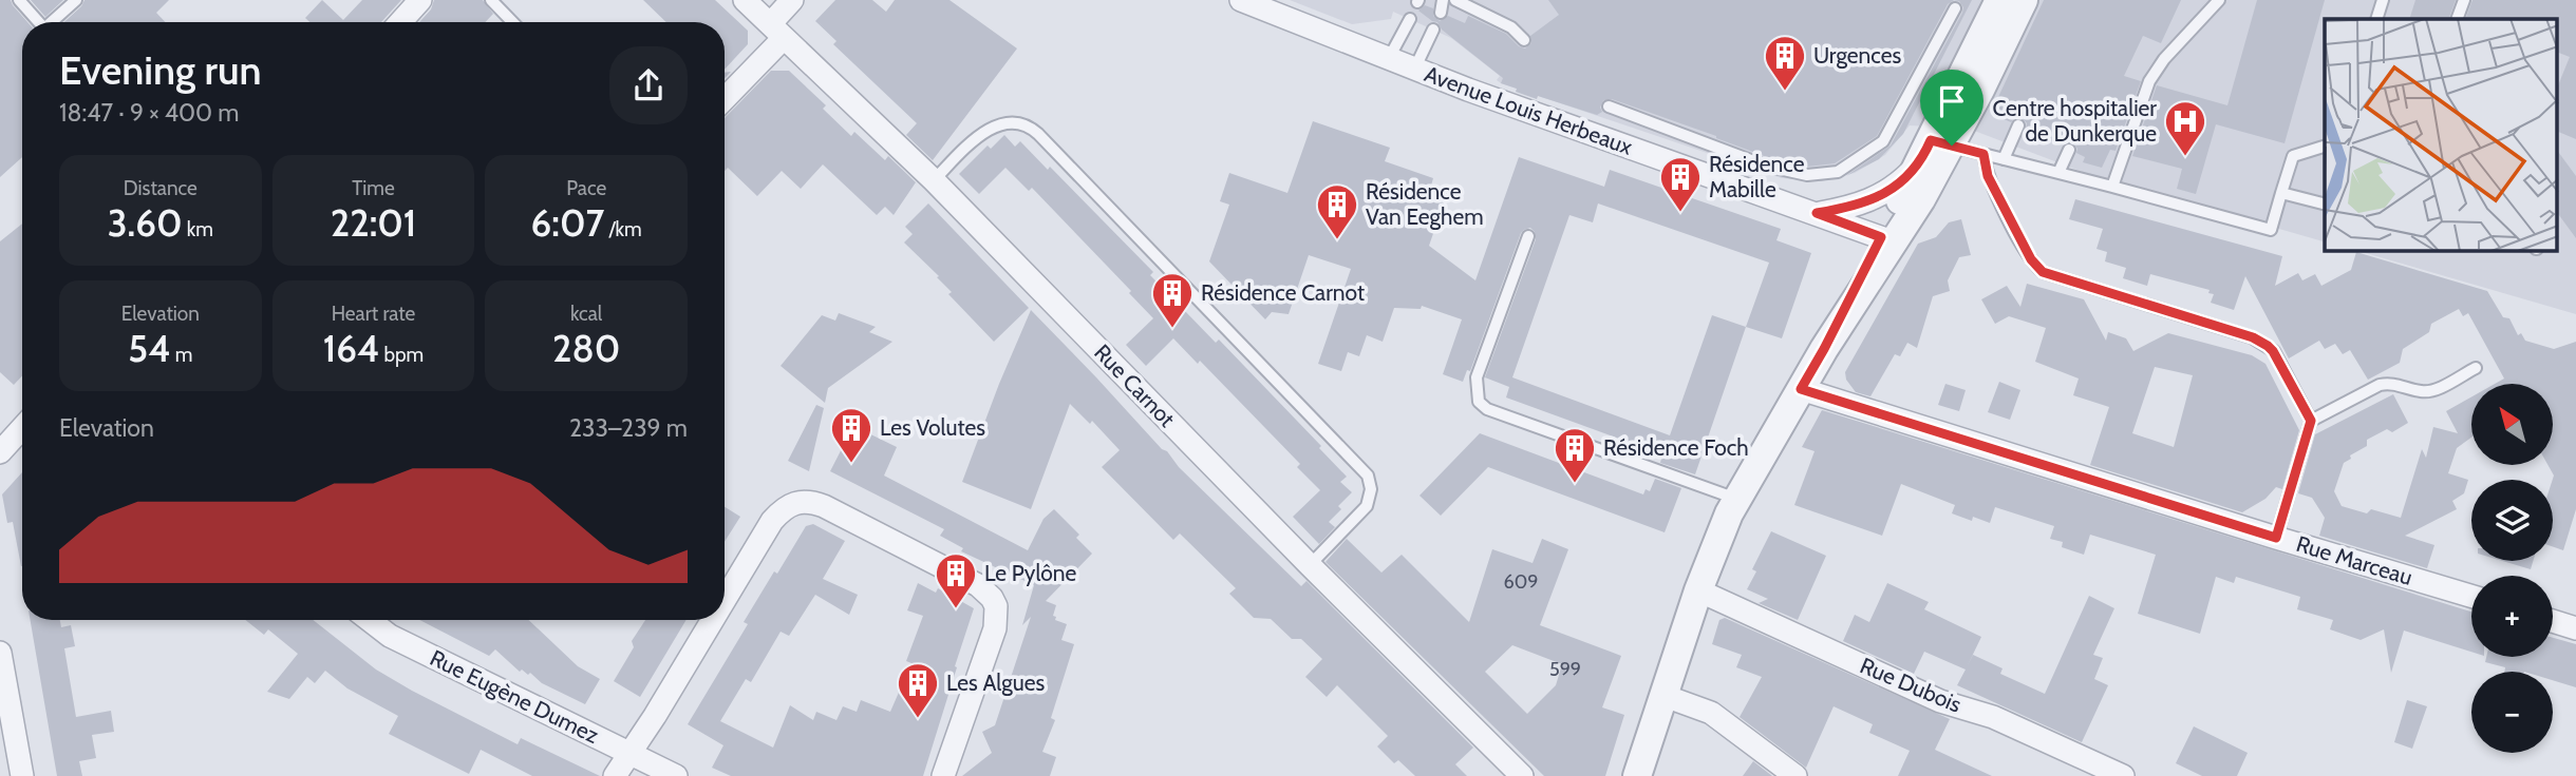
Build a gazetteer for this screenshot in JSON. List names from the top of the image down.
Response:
{
  "streets": {
    "street": [
      "Avenue Louis Herbeaux",
      "Rue Carnot",
      "Rue Marceau",
      "Rue Dubois",
      "Rue Eugène Dumez"
    ]
  },
  "places": {
    "building": [
      "Urgences",
      "Résidence Mabille",
      "Résidence Van Eeghem",
      "Résidence Carnot",
      "Les Volutes",
      "Résidence Foch",
      "Le Pylône",
      "Les Algues"
    ],
    "hospital": ["Centre hospitalier de Dunkerque"]
  },
  "house_numbers": ["609", "599"],
  "north": "top left",
  "page": {
    "heading": ["Evening run", "18:47 · 9 × 400 m"],
    "stats": [
      ["Distance", "3.60 km"],
      ["Time", "22:01"],
      ["Pace", "6:07 /km"],
      ["Elevation", "54 m"],
      ["Heart rate", "164 bpm"],
      ["kcal", "280"]
    ],
    "map_buttons": ["+", "−"],
    "chart": ["Elevation", "233–239 m"]
  }
}
